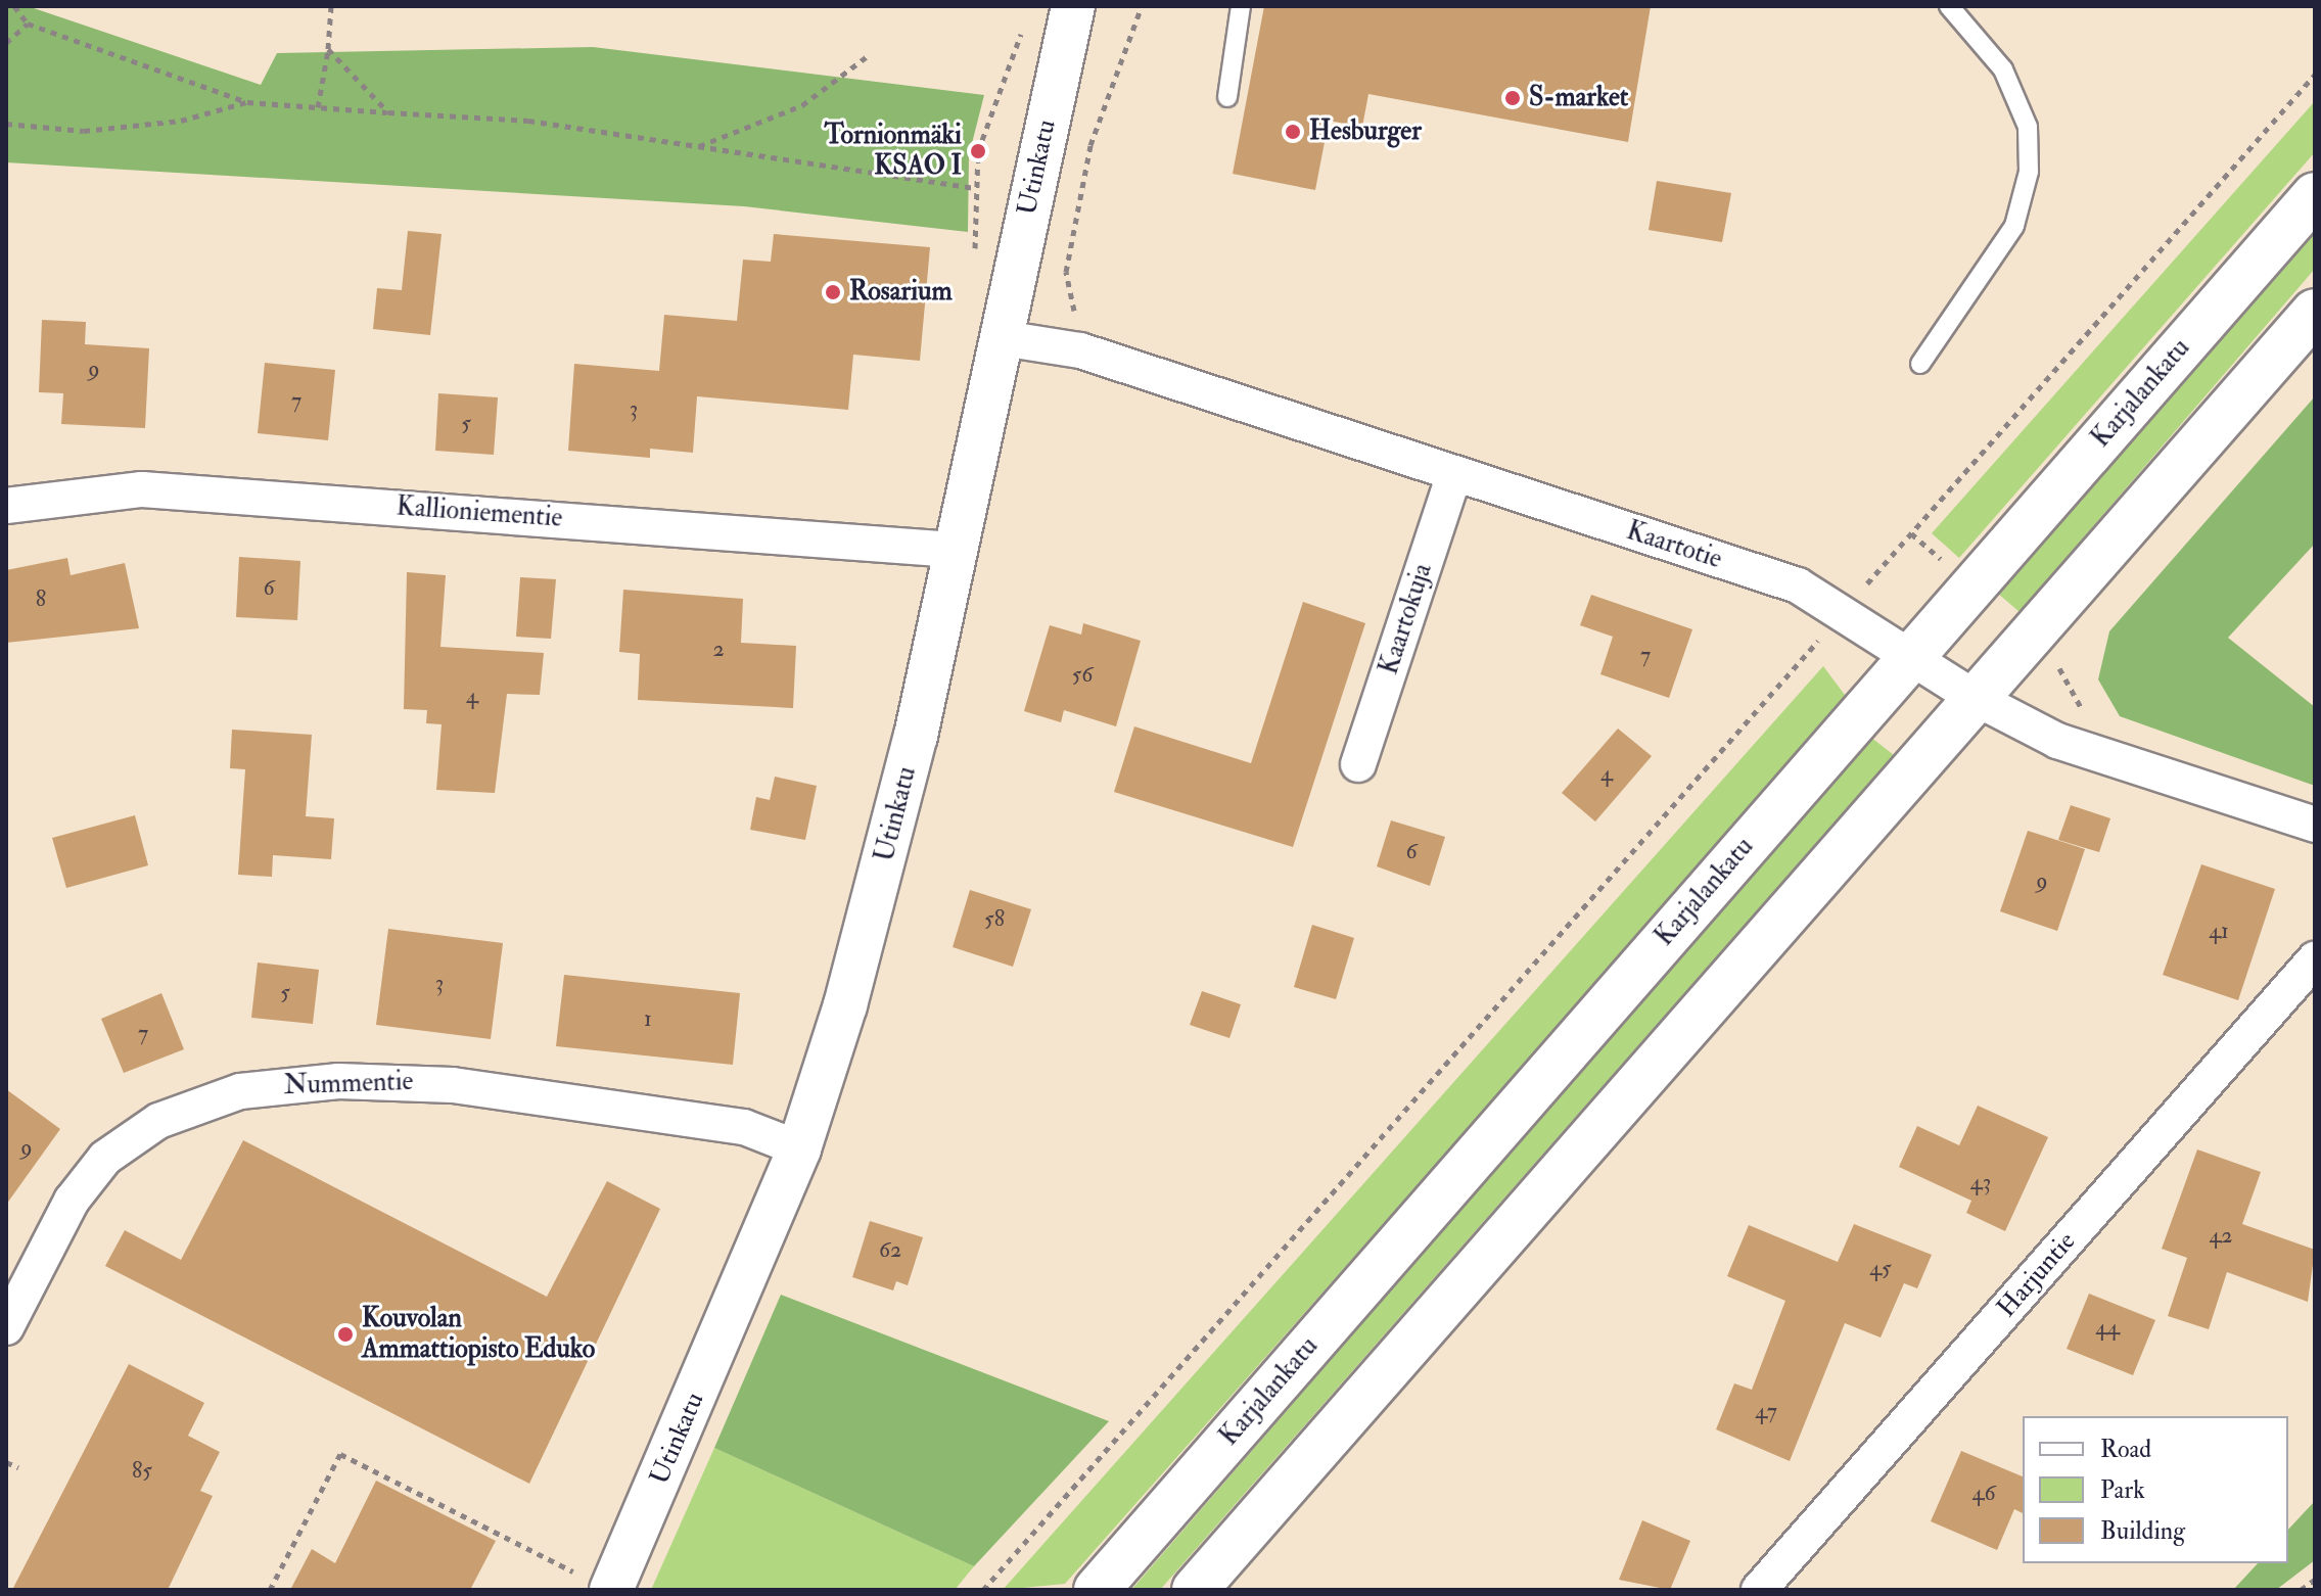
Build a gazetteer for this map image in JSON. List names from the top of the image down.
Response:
{
  "streets": {
    "main road": ["Karjalankatu"],
    "street": [
      "Utinkatu",
      "Kallioniementie",
      "Kaartotie",
      "Kaartokuja",
      "Nummentie",
      "Harjuntie"
    ]
  },
  "crossings": [
    ["Utinkatu", "Kallioniementie"],
    ["Utinkatu", "Kaartotie"],
    ["Utinkatu", "Nummentie"],
    ["Karjalankatu", "Kaartotie"],
    ["Kaartotie", "Kaartokuja"]
  ],
  "places": [
    "S-market",
    "Hesburger",
    "Tornionmäki KSAO I",
    "Rosarium",
    "Kouvolan Ammattiopisto Eduko"
  ],
  "house_numbers": [
    "9",
    "7",
    "3",
    "5",
    "6",
    "8",
    "2",
    "7",
    "56",
    "4",
    "4",
    "6",
    "9",
    "58",
    "41",
    "3",
    "5",
    "1",
    "7",
    "9",
    "43",
    "42",
    "62",
    "45",
    "44",
    "47",
    "85",
    "46"
  ],
  "legend": ["Road", "Park", "Building"]
}
